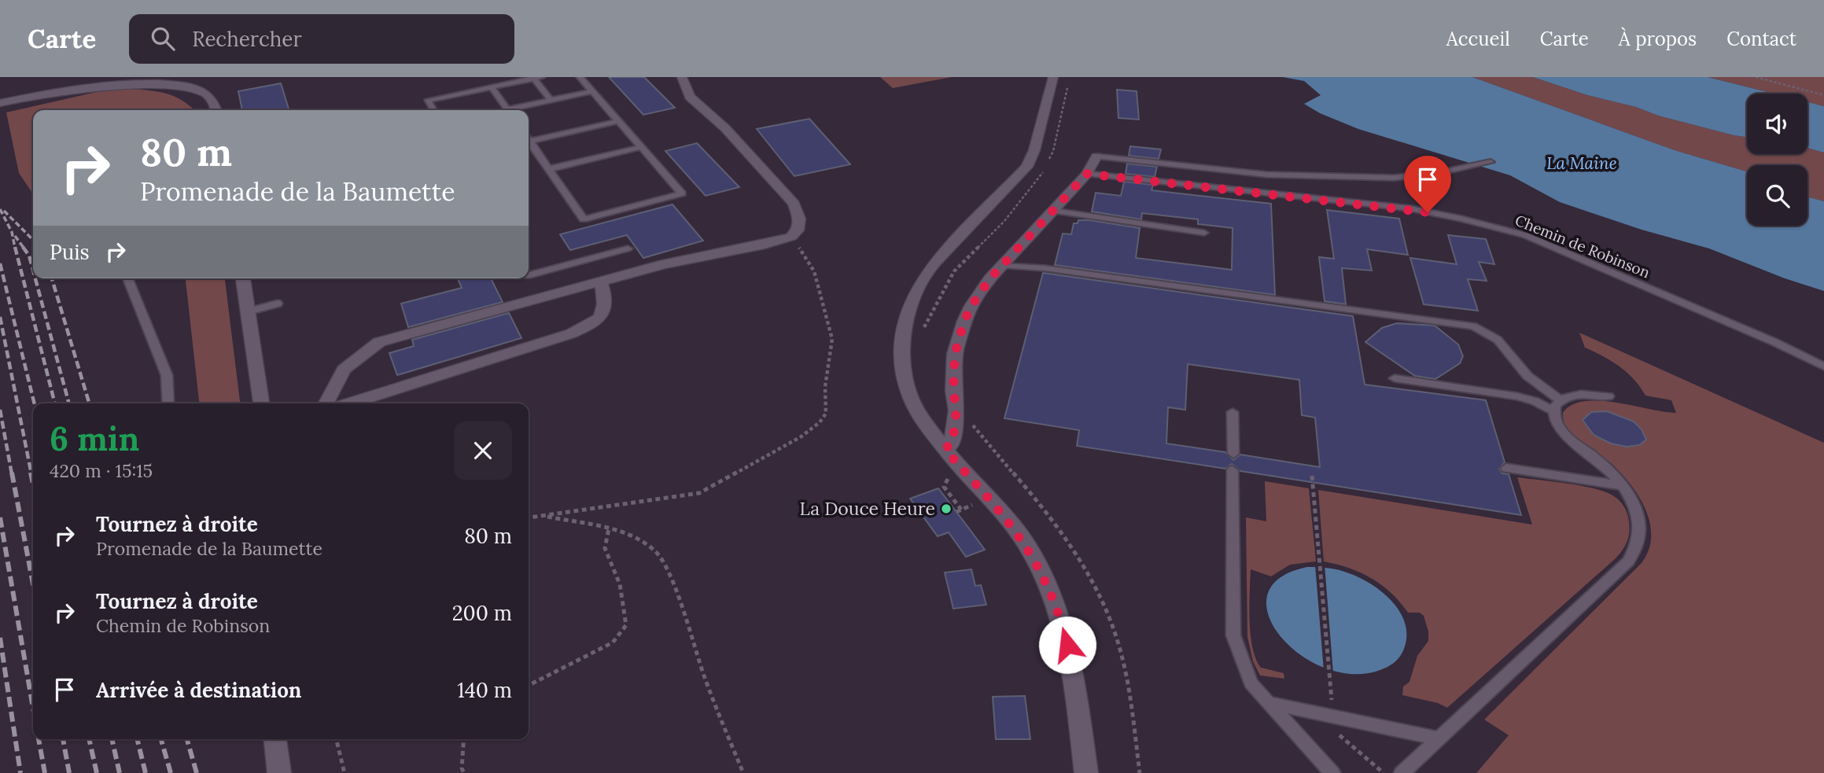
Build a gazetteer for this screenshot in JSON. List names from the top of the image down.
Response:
{
  "streets": {
    "lane": ["Chemin de Robinson"]
  },
  "water": ["La Maine"],
  "places": ["La Douce Heure"],
  "page": {
    "header": "Carte",
    "search": "Rechercher",
    "nav": [
      "Accueil",
      "Carte",
      "À propos",
      "Contact"
    ],
    "turn": ["80 m", "Promenade de la Baumette"],
    "then": "Puis",
    "heading": ["6 min", "420 m · 15:15"],
    "list": [
      {
        "name": "Tournez à droite",
        "note": "Promenade de la Baumette",
        "value": "80 m"
      },
      {
        "name": "Tournez à droite",
        "note": "Chemin de Robinson",
        "value": "200 m"
      },
      {
        "name": "Arrivée à destination",
        "value": "140 m"
      }
    ]
  }
}
